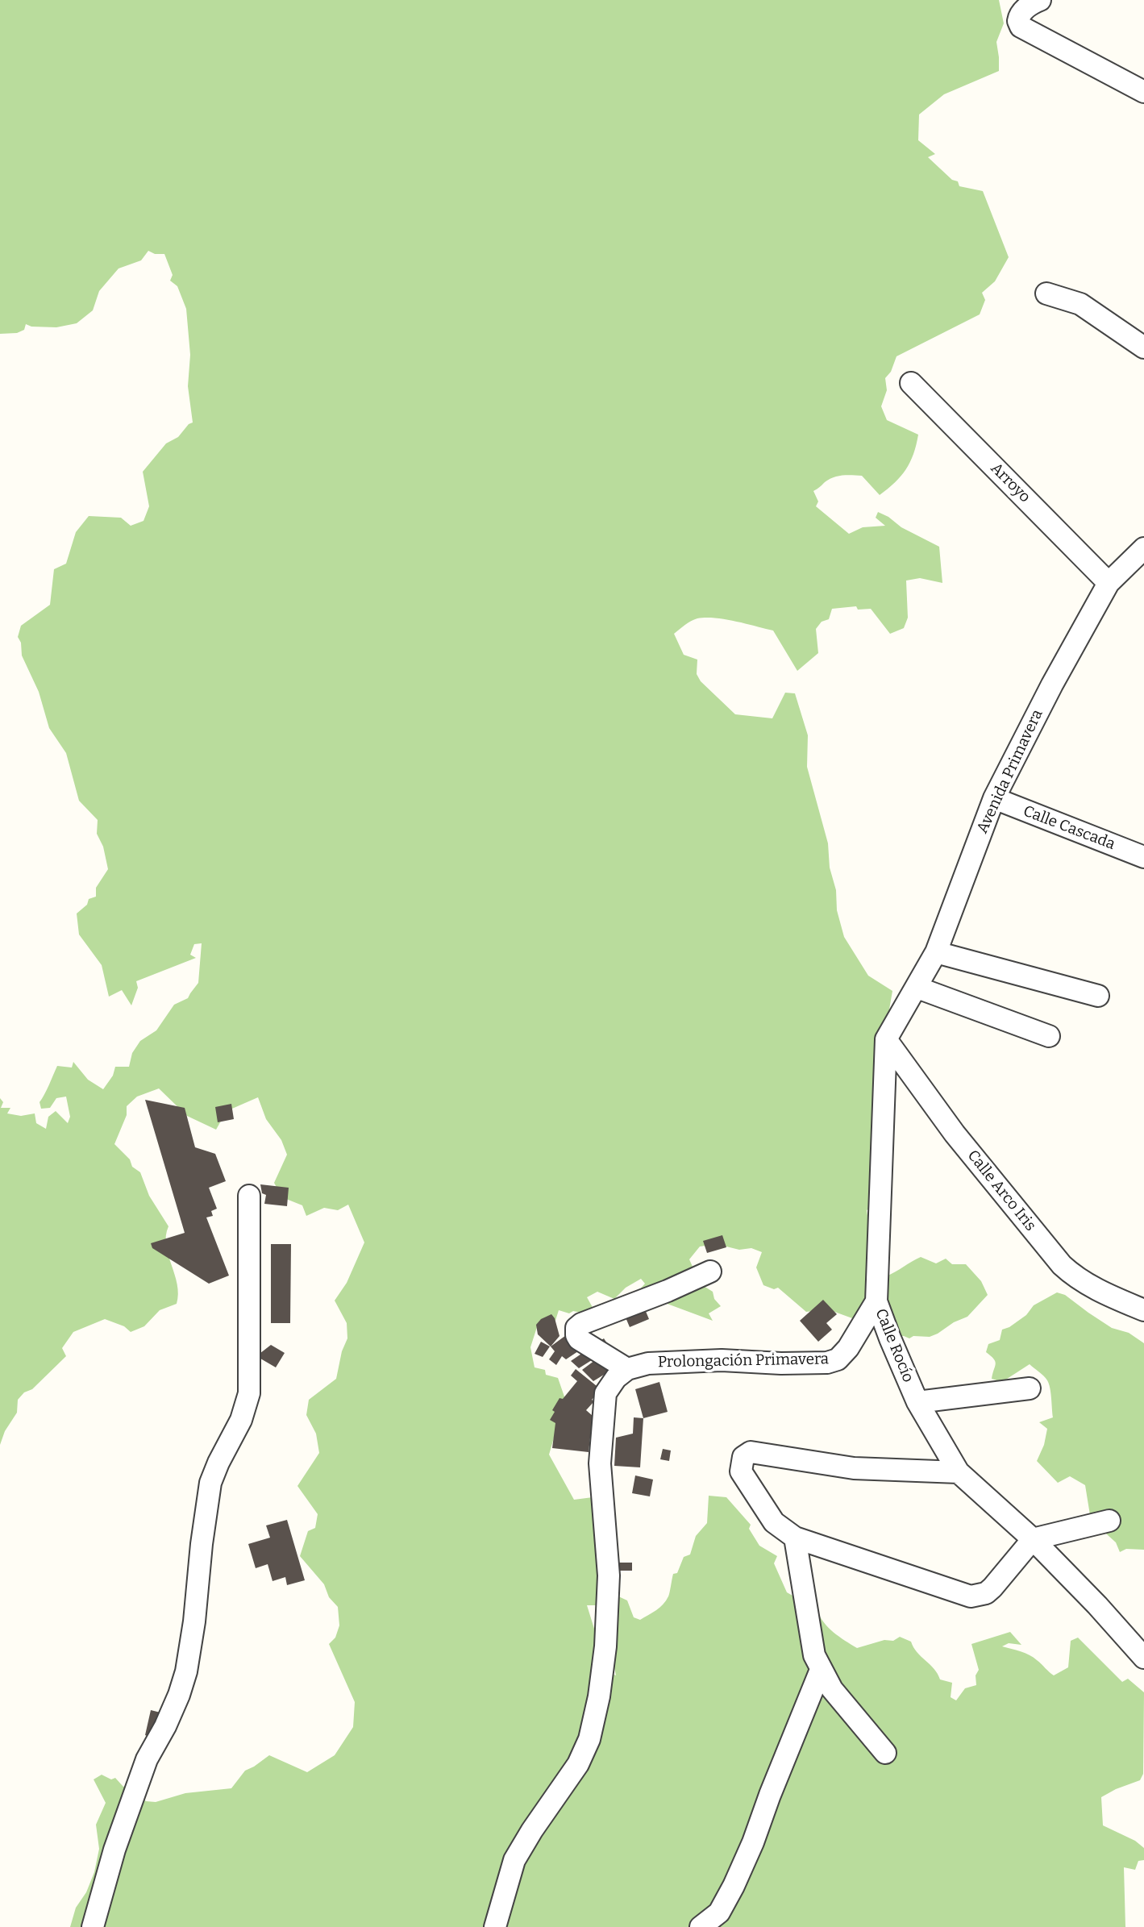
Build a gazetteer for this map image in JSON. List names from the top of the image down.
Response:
{
  "streets": {
    "street": [
      "Arroyo",
      "Avenida Primavera",
      "Calle Cascada",
      "Calle Arco Iris",
      "Calle Rocío",
      "Prolongación Primavera"
    ]
  },
  "crossings": [
    ["Arroyo", "Avenida Primavera"],
    ["Avenida Primavera", "Calle Cascada"],
    ["Avenida Primavera", "Calle Arco Iris"],
    ["Avenida Primavera", "Calle Rocío"],
    ["Calle Arco Iris", "Calle Rocío"],
    ["Calle Rocío", "Prolongación Primavera"]
  ]
}
